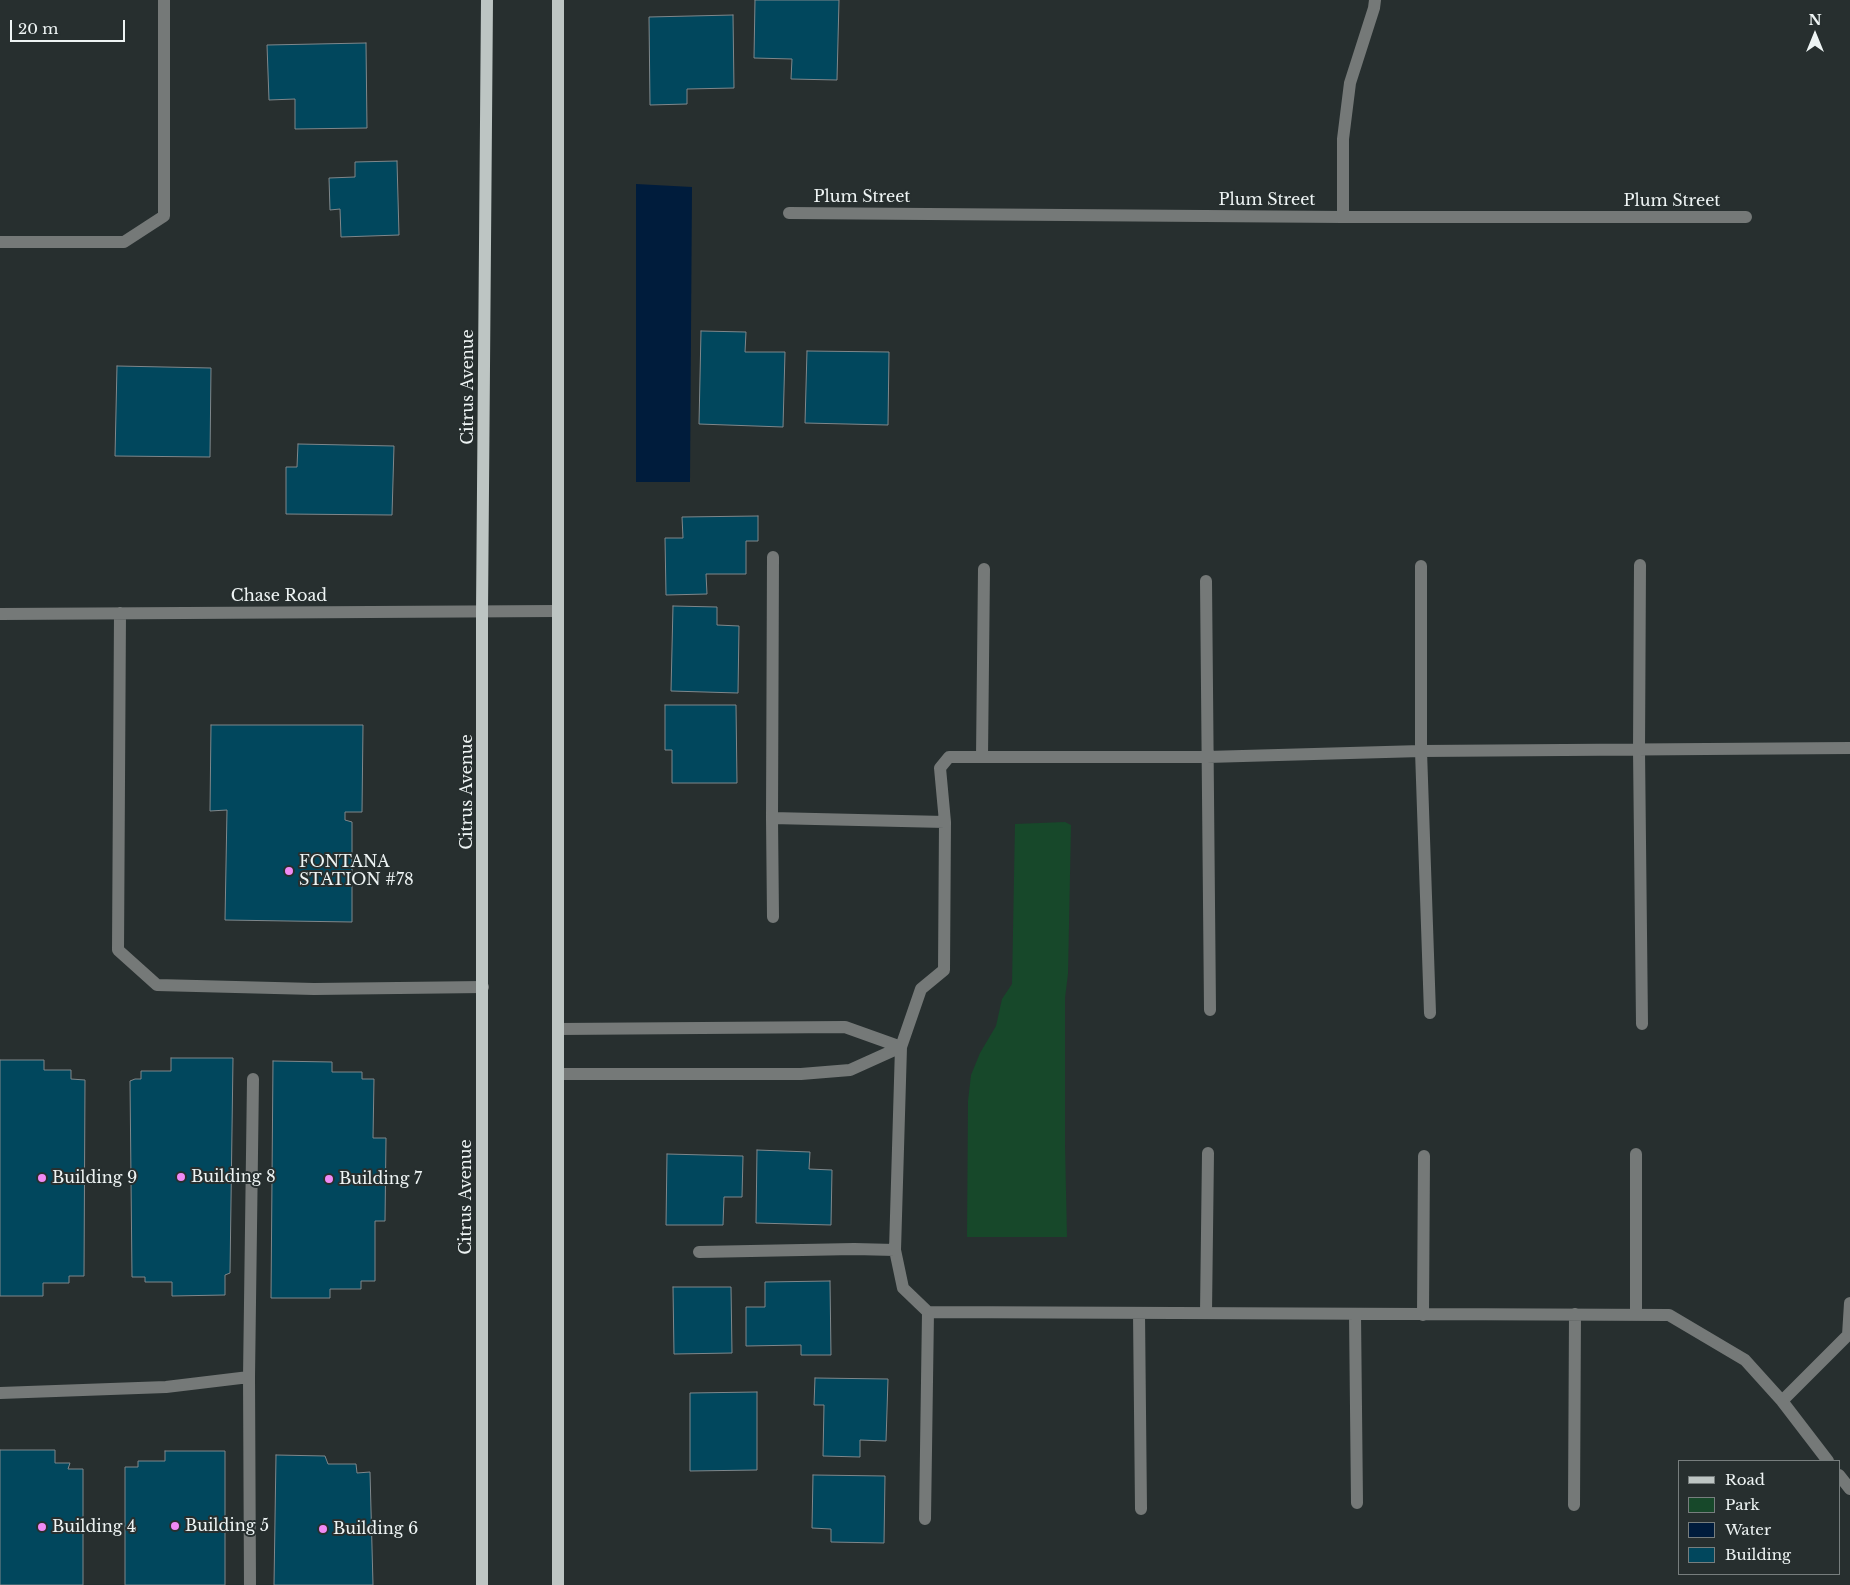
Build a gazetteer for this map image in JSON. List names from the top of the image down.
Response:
{
  "streets": {
    "main road": ["Citrus Avenue"],
    "street": ["Plum Street", "Chase Road"]
  },
  "crossings": [
    ["Citrus Avenue", "Chase Road"]
  ],
  "places": [
    "FONTANA STATION #78",
    "Building 8",
    "Building 9",
    "Building 7",
    "Building 5",
    "Building 4",
    "Building 6"
  ],
  "legend": [
    "Road",
    "Park",
    "Water",
    "Building"
  ],
  "scale_bar": "20 m",
  "north": "top"
}
